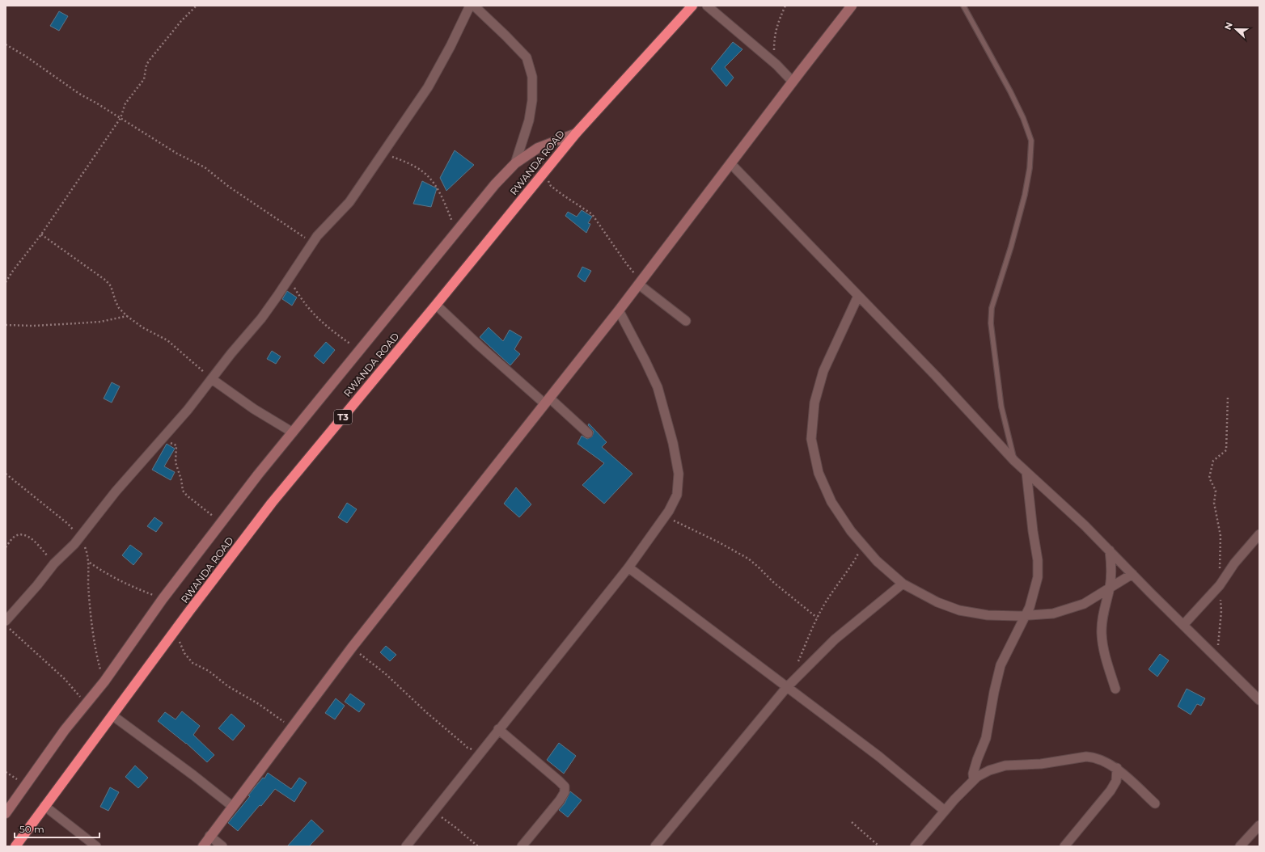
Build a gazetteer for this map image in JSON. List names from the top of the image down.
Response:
{
  "streets": {
    "highway": ["RWANDA ROAD", "T3"]
  },
  "scale_bar": "50 m",
  "north": "left"
}
